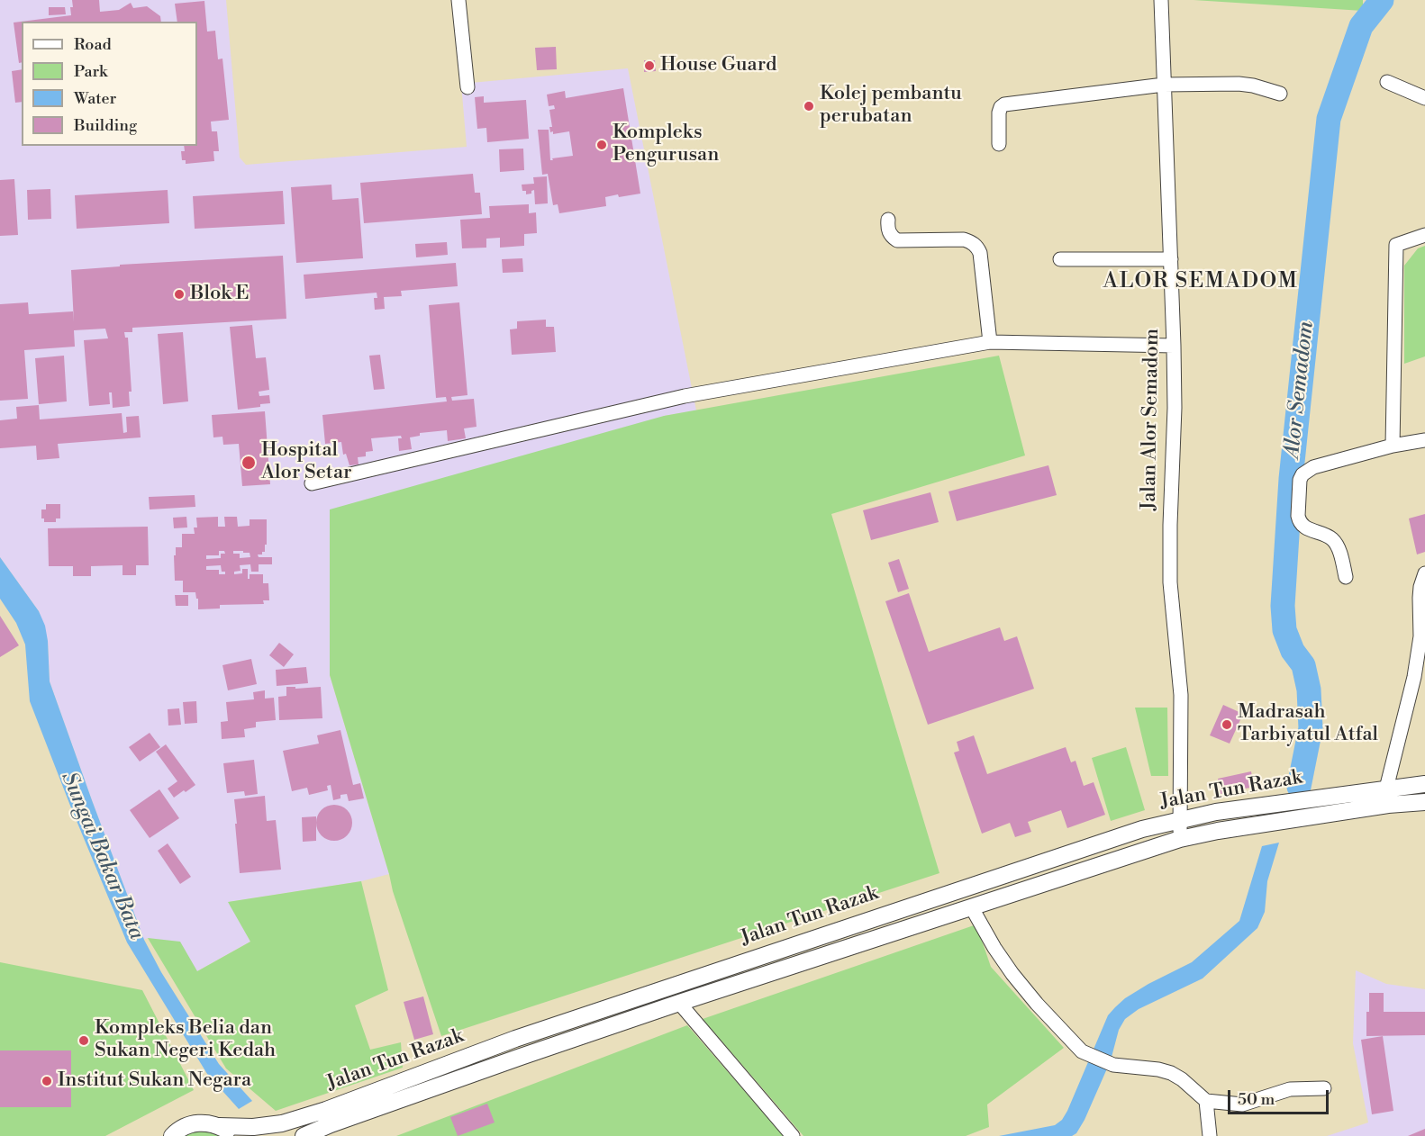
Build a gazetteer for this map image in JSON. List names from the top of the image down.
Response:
{
  "streets": {
    "main road": ["Jalan Tun Razak"],
    "street": ["Jalan Alor Semadom"]
  },
  "crossings": [
    ["Jalan Alor Semadom", "Jalan Tun Razak"]
  ],
  "districts": ["ALOR SEMADOM"],
  "water": ["Alor Semadom", "Sungai Bakar Bata"],
  "places": [
    "House Guard",
    "Kolej pembantu perubatan",
    "Kompleks Pengurusan",
    "Blok E",
    "Hospital Alor Setar",
    "Madrasah Tarbiyatul Atfal",
    "Kompleks Belia dan Sukan Negeri Kedah",
    "Institut Sukan Negara"
  ],
  "legend": [
    "Road",
    "Park",
    "Water",
    "Building"
  ],
  "scale_bar": "50 m"
}
